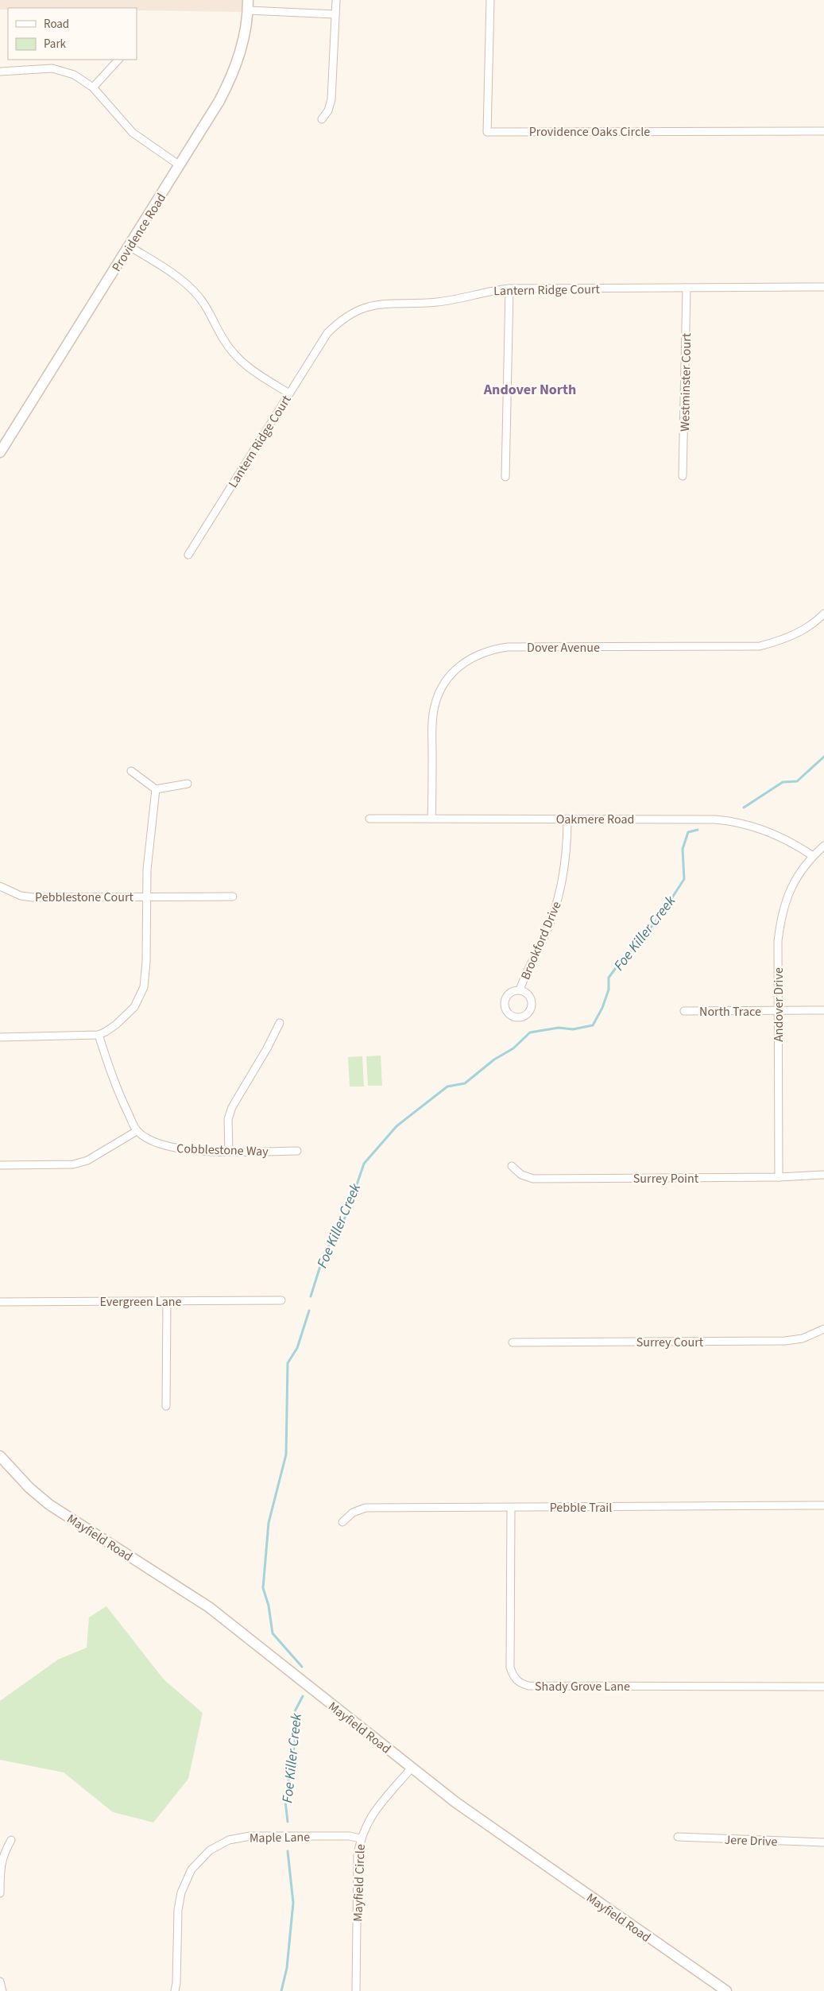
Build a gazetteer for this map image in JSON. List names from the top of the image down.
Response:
{
  "streets": {
    "street": [
      "Providence Oaks Circle",
      "Providence Road",
      "Lantern Ridge Court",
      "Westminster Court",
      "Dover Avenue",
      "Oakmere Road",
      "Pebblestone Court",
      "Brookford Drive",
      "Andover Drive",
      "North Trace",
      "Cobblestone Way",
      "Surrey Point",
      "Evergreen Lane",
      "Surrey Court",
      "Pebble Trail",
      "Mayfield Road",
      "Shady Grove Lane",
      "Maple Lane",
      "Jere Drive",
      "Mayfield Circle"
    ]
  },
  "crossings": [
    ["Lantern Ridge Court", "Westminster Court"],
    ["Dover Avenue", "Oakmere Road"],
    ["Oakmere Road", "Brookford Drive"],
    ["Oakmere Road", "Andover Drive"],
    ["Andover Drive", "North Trace"],
    ["Andover Drive", "Surrey Point"],
    ["Pebble Trail", "Shady Grove Lane"],
    ["Mayfield Road", "Mayfield Circle"],
    ["Maple Lane", "Mayfield Circle"]
  ],
  "districts": ["Andover North"],
  "water": ["Foe Killer Creek"],
  "legend": ["Road", "Park"]
}
